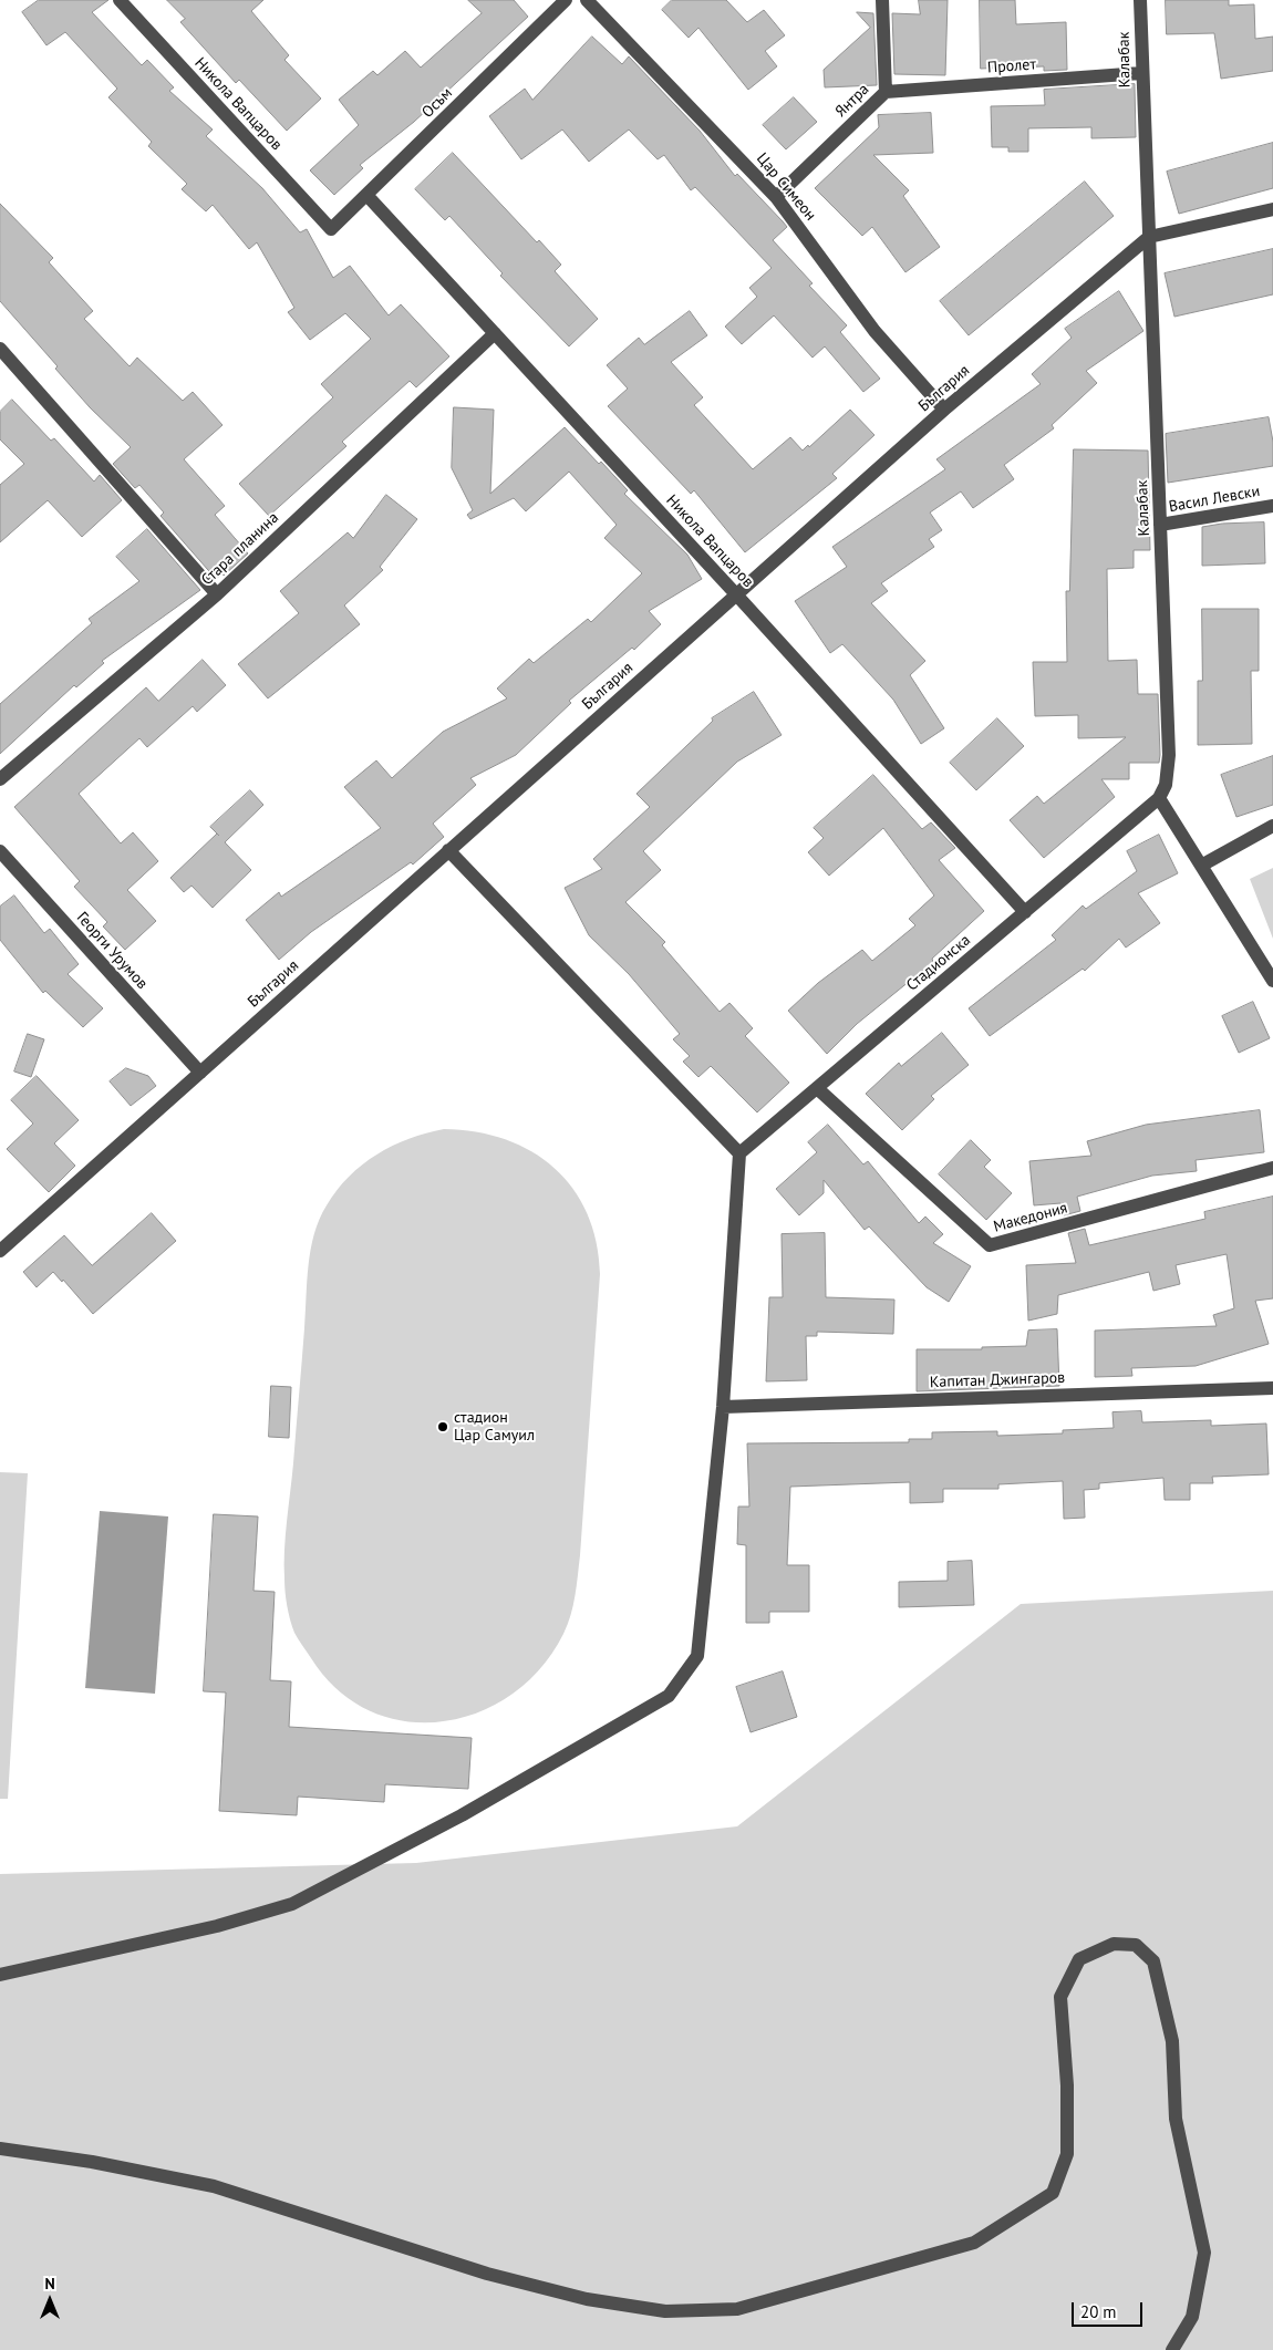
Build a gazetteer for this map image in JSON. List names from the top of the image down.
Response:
{
  "streets": {
    "street": [
      "Калабак",
      "Пролет",
      "Янтра",
      "Осъм",
      "Никола Вапцаров",
      "Цар Симеон",
      "България",
      "Васил Левски",
      "Стара планина",
      "Георги Урумов",
      "Стадионска",
      "Македония",
      "Капитан Джингаров"
    ]
  },
  "crossings": [
    ["Калабак", "Пролет"],
    ["Калабак", "България"],
    ["Калабак", "Васил Левски"],
    ["Калабак", "Стадионска"],
    ["Пролет", "Янтра"],
    ["Янтра", "Цар Симеон"],
    ["Осъм", "Никола Вапцаров"],
    ["Никола Вапцаров", "България"],
    ["Никола Вапцаров", "Стара планина"],
    ["Никола Вапцаров", "Стадионска"],
    ["Цар Симеон", "България"],
    ["България", "Георги Урумов"],
    ["Стадионска", "Македония"]
  ],
  "places": ["стадион Цар Самуил"],
  "scale_bar": "20 m",
  "north": "top"
}
